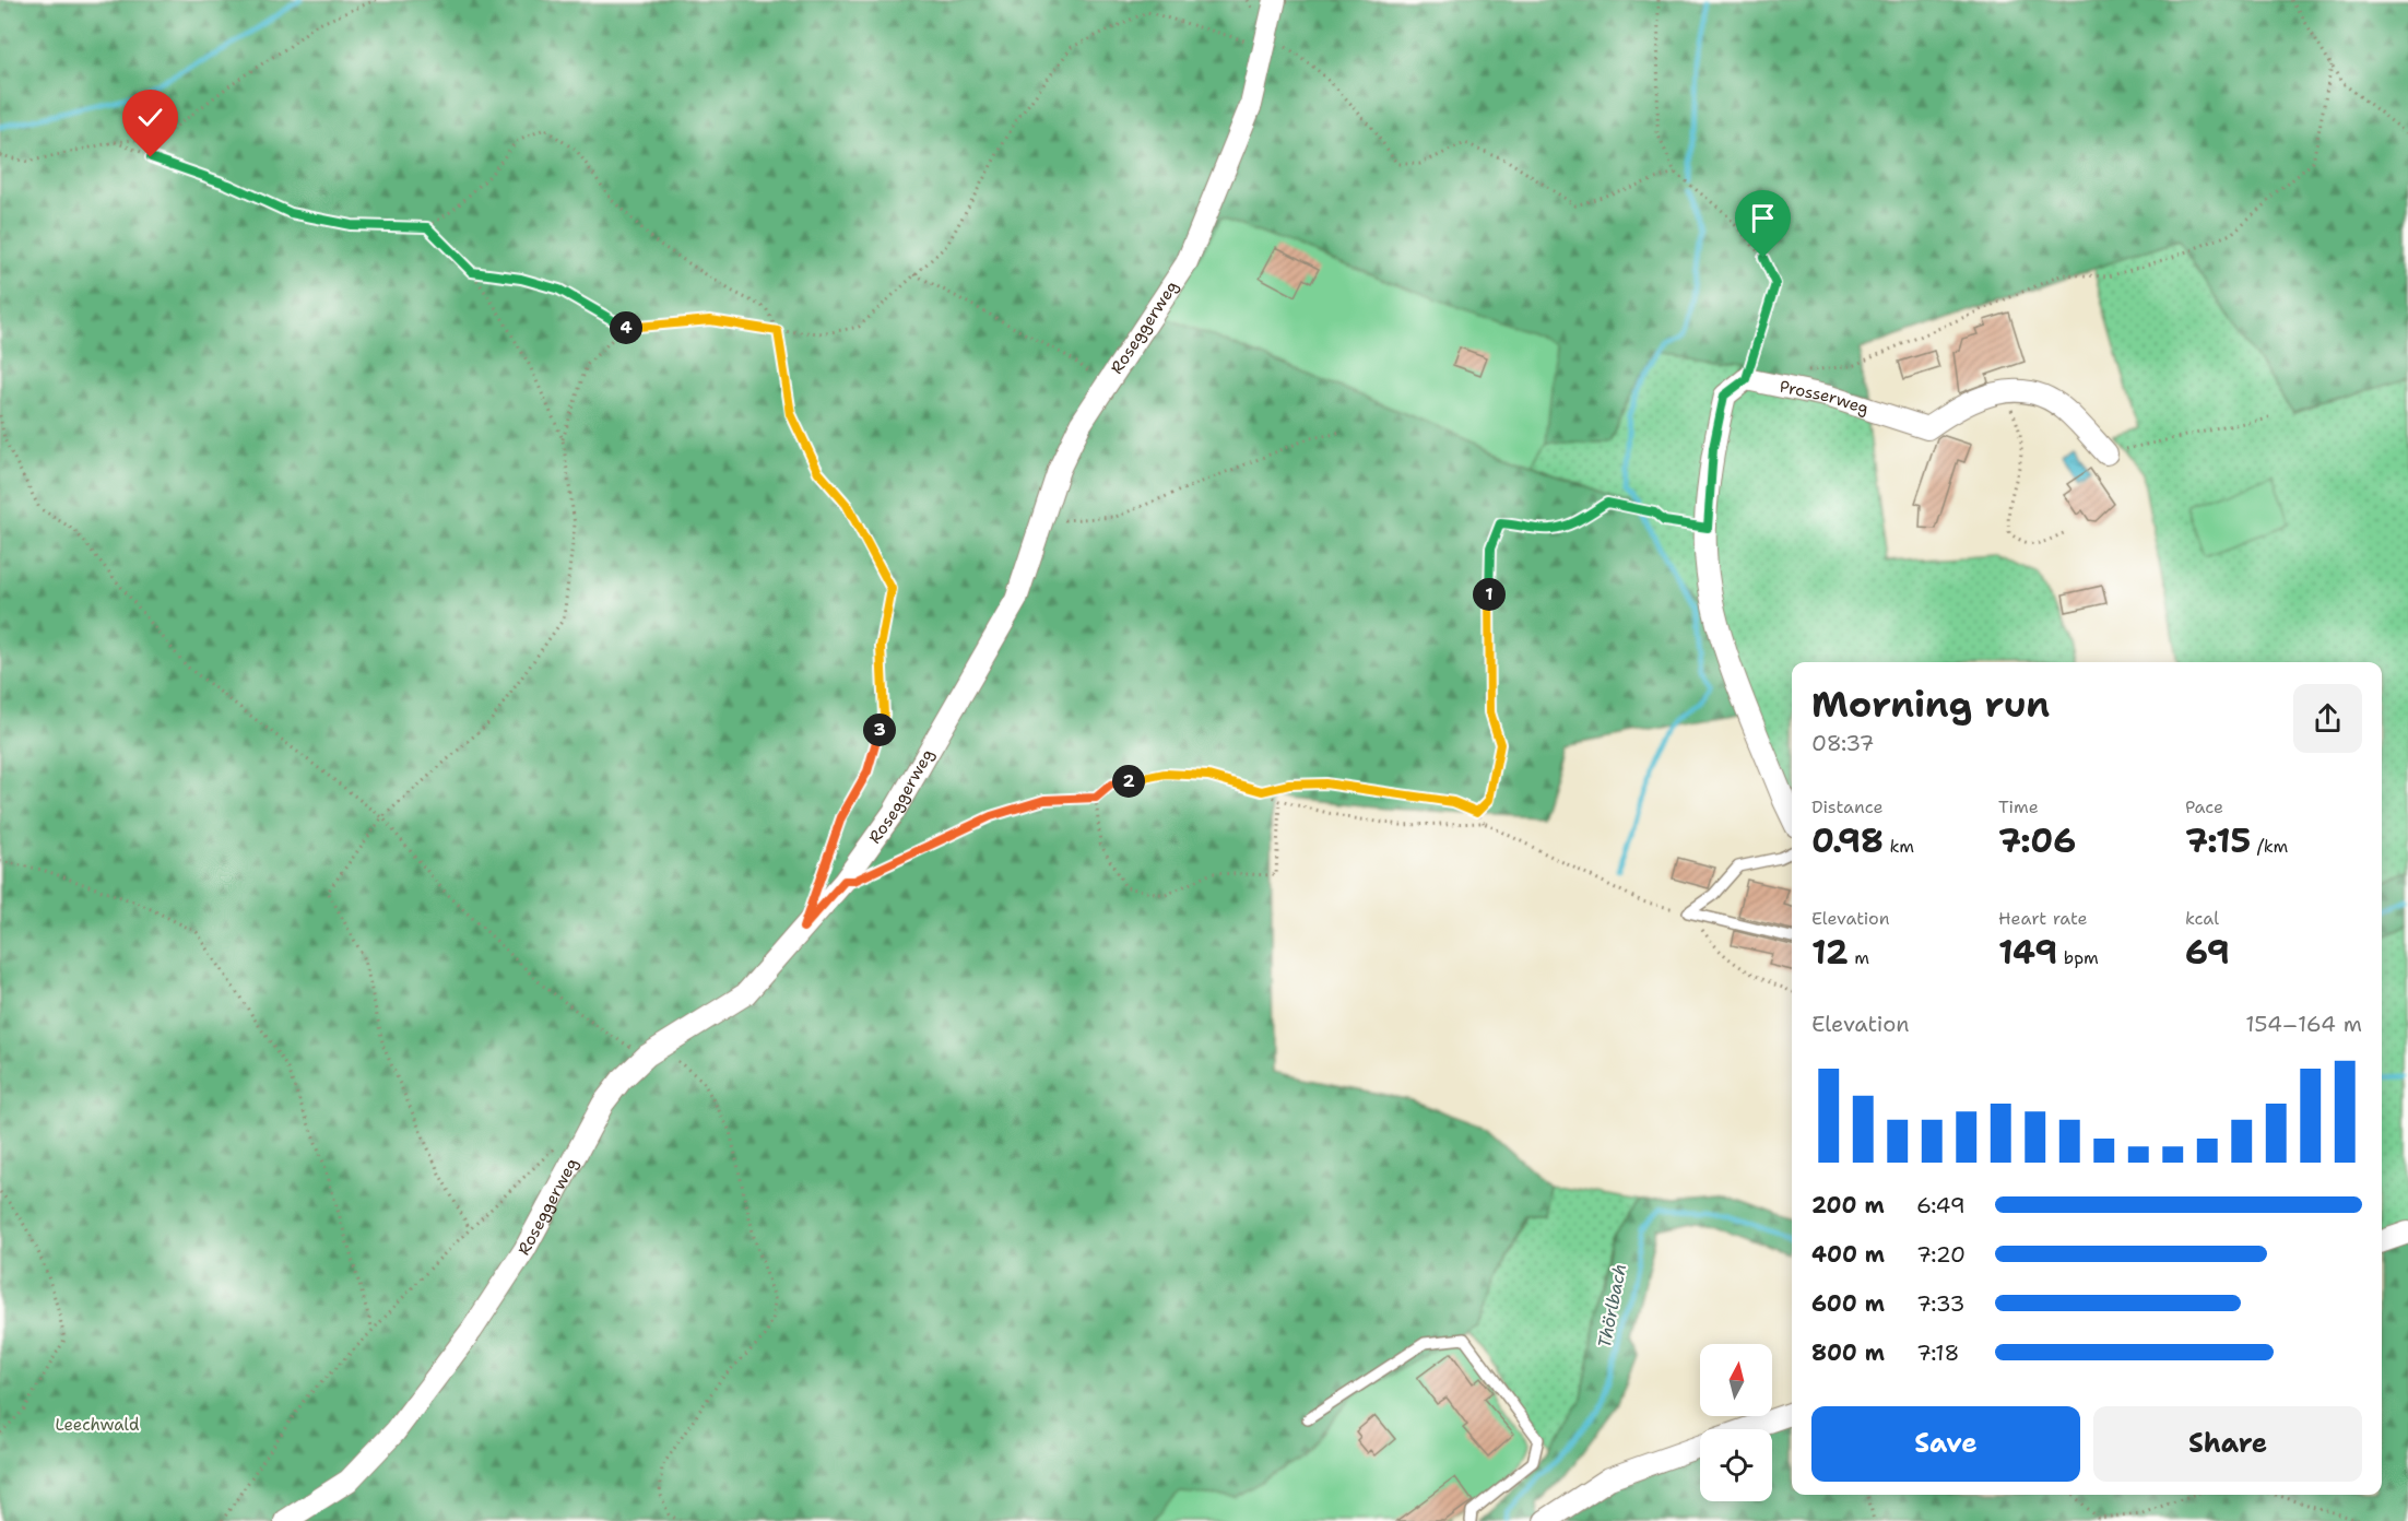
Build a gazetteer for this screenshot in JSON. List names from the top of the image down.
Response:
{
  "streets": {
    "street": ["Roseggerweg", "Prosserweg"]
  },
  "water": ["Thörlbach"],
  "parks": ["Leechwald"],
  "north": "top",
  "page": {
    "pins": [
      "4",
      "1",
      "3",
      "2"
    ],
    "heading": ["Morning run", "08:37"],
    "stats": [
      ["Distance", "0.98 km"],
      ["Time", "7:06"],
      ["Pace", "7:15 /km"],
      ["Elevation", "12 m"],
      ["Heart rate", "149 bpm"],
      ["kcal", "69"]
    ],
    "chart": ["Elevation", "154–164 m"],
    "list": [
      {
        "name": "200 m",
        "note": "6:49"
      },
      {
        "name": "400 m",
        "note": "7:20"
      },
      {
        "name": "600 m",
        "note": "7:33"
      },
      {
        "name": "800 m",
        "note": "7:18"
      }
    ],
    "buttons": ["Save", "Share"]
  }
}
